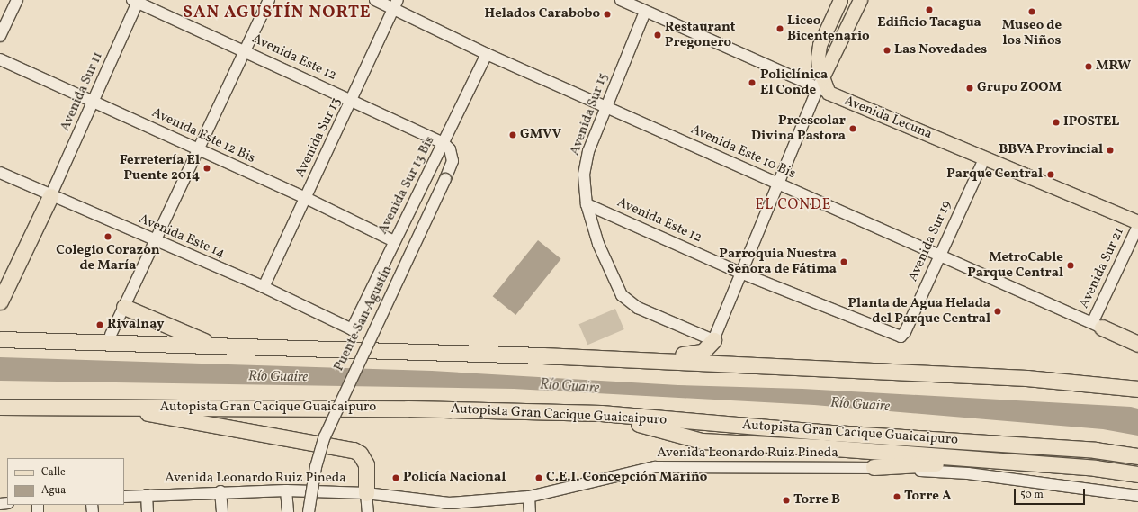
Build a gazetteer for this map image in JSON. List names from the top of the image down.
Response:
{
  "streets": {
    "highway": ["Autopista Gran Cacique Guaicaipuro"],
    "main road": ["Avenida Lecuna"],
    "street": [
      "Avenida Este 12",
      "Avenida Sur 11",
      "Avenida Sur 15",
      "Avenida Este 12 Bis",
      "Avenida Sur 13",
      "Avenida Este 10 Bis",
      "Avenida Sur 13 Bis",
      "Avenida Este 14",
      "Avenida Sur 19",
      "Avenida Sur 21",
      "Puente San Agustín",
      "Avenida Leonardo Ruiz Pineda"
    ]
  },
  "crossings": [
    ["Avenida Este 12", "Avenida Sur 11"],
    ["Avenida Este 12", "Avenida Sur 15"],
    ["Avenida Este 12", "Avenida Sur 13"],
    ["Avenida Este 12", "Avenida Sur 13 Bis"],
    ["Avenida Este 12", "Avenida Sur 19"],
    ["Avenida Este 12", "Puente San Agustín"],
    ["Avenida Sur 11", "Avenida Este 12 Bis"],
    ["Avenida Sur 11", "Avenida Este 14"],
    ["Avenida Sur 15", "Avenida Lecuna"],
    ["Avenida Sur 15", "Avenida Este 10 Bis"],
    ["Avenida Lecuna", "Avenida Sur 19"],
    ["Avenida Este 12 Bis", "Avenida Sur 13"],
    ["Avenida Este 12 Bis", "Avenida Sur 13 Bis"],
    ["Avenida Sur 13", "Avenida Este 10 Bis"],
    ["Avenida Sur 13", "Avenida Este 14"],
    ["Avenida Este 10 Bis", "Avenida Sur 13 Bis"],
    ["Avenida Este 10 Bis", "Avenida Sur 19"],
    ["Avenida Este 10 Bis", "Avenida Sur 21"],
    ["Avenida Sur 13 Bis", "Avenida Este 14"],
    ["Avenida Sur 13 Bis", "Puente San Agustín"]
  ],
  "districts": ["SAN AGUSTÍN NORTE", "EL CONDE"],
  "water": ["Río Guaire"],
  "places": [
    "Edificio Tacagua",
    "Museo de los Niños",
    "Helados Carabobo",
    "Liceo Bicentenario",
    "Restaurant Pregonero",
    "Las Novedades",
    "MRW",
    "Policlínica El Conde",
    "Grupo ZOOM",
    "IPOSTEL",
    "Preescolar Divina Pastora",
    "GMVV",
    "BBVA Provincial",
    "Ferretería El Puente 2014",
    "Parque Central",
    "Colegio Corazon de María",
    "Parroquia Nuestra Señora de Fátima",
    "MetroCable Parque Central",
    "Planta de Agua Helada del Parque Central",
    "Rivalnay",
    "Policía Nacional",
    "C.E.I. Concepción Mariño",
    "Torre A",
    "Torre B"
  ],
  "legend": ["Calle", "Agua"],
  "scale_bar": "50 m"
}
